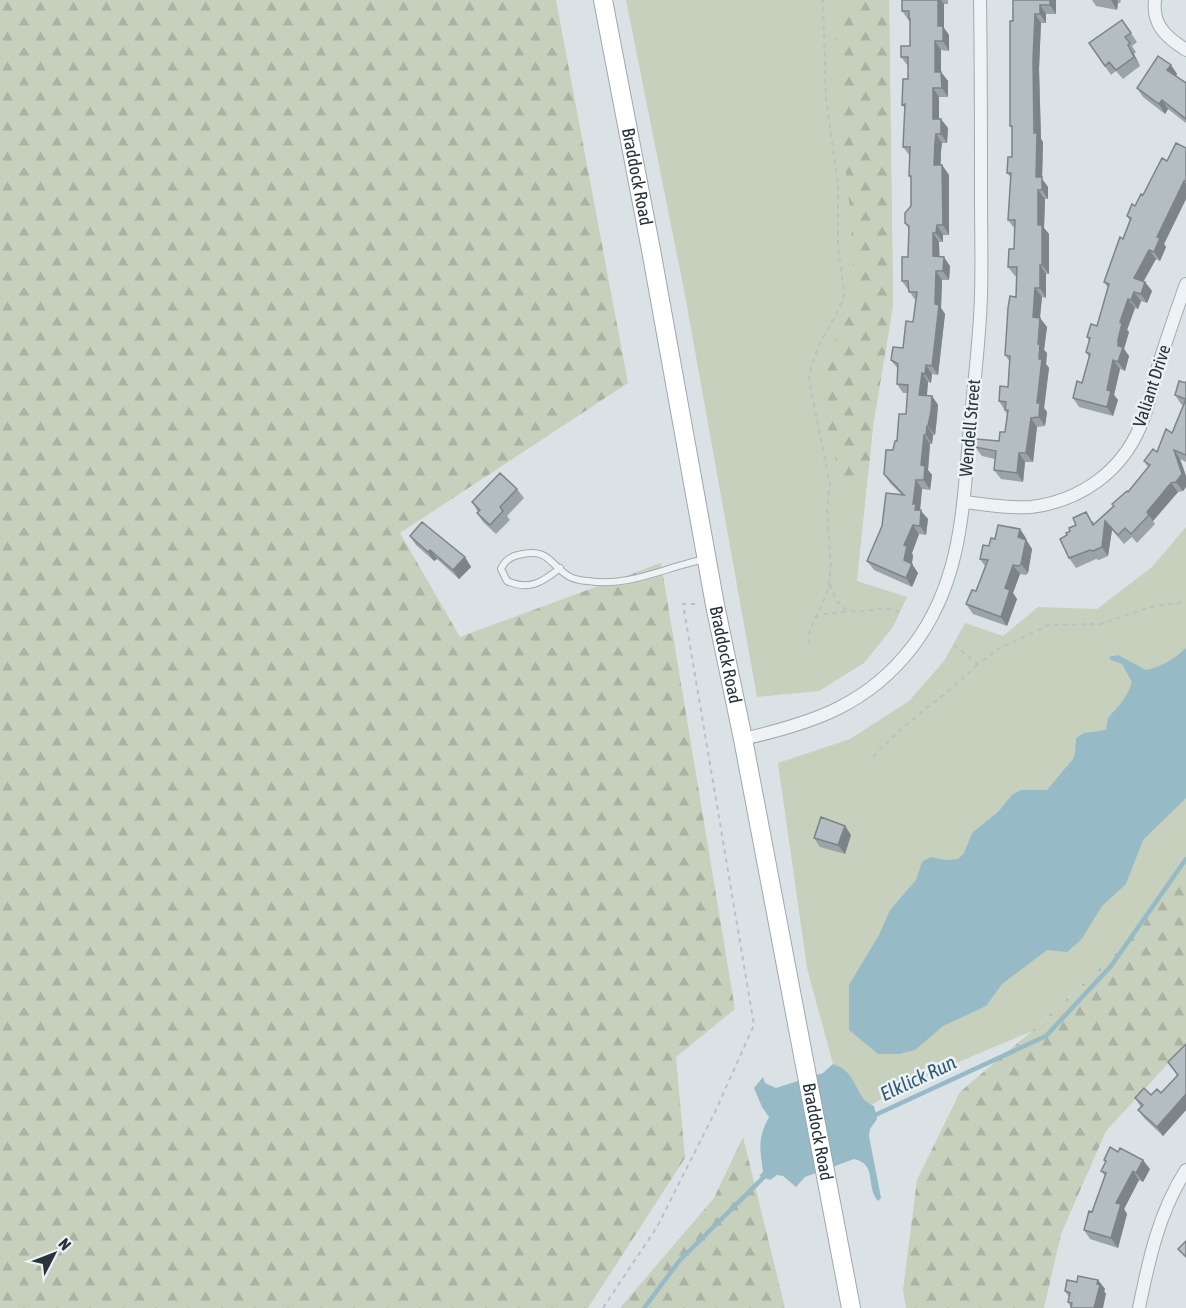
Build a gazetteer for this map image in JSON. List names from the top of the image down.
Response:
{
  "streets": {
    "main road": ["Braddock Road"],
    "street": ["Valiant Drive", "Wendell Street"]
  },
  "crossings": [
    ["Braddock Road", "Wendell Street"],
    ["Valiant Drive", "Wendell Street"]
  ],
  "water": ["Elklick Run"],
  "north": "top right"
}
